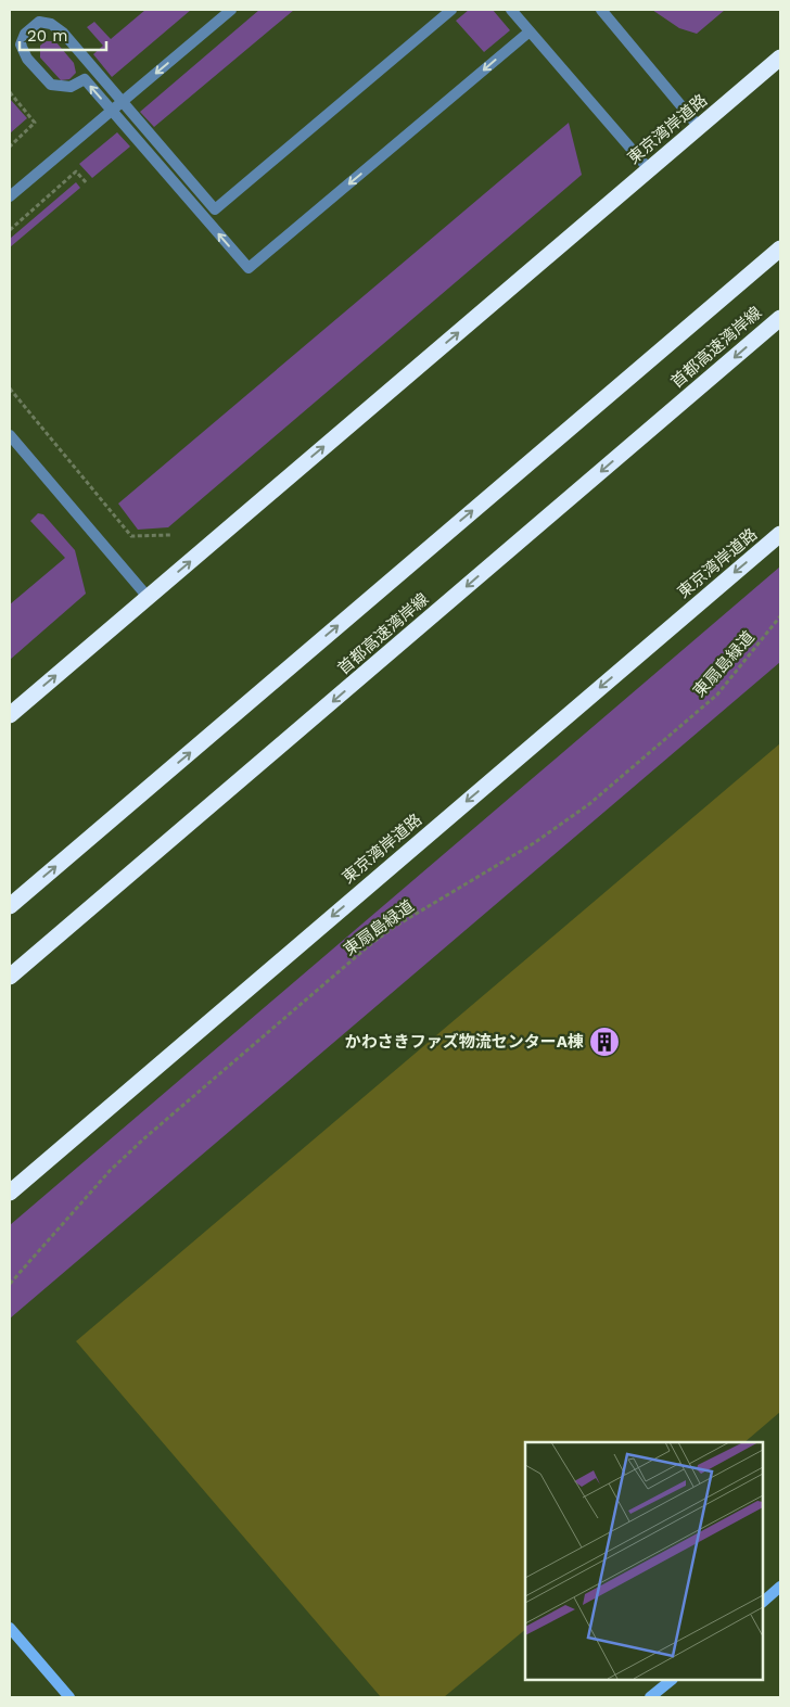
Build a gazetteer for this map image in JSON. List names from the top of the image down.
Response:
{
  "streets": {
    "highway": ["東京湾岸道路", "首都高速湾岸線"],
    "path": ["東扇島緑道"]
  },
  "places": {
    "building": ["かわさきファズ物流センターA棟"]
  },
  "scale_bar": "20 m"
}
